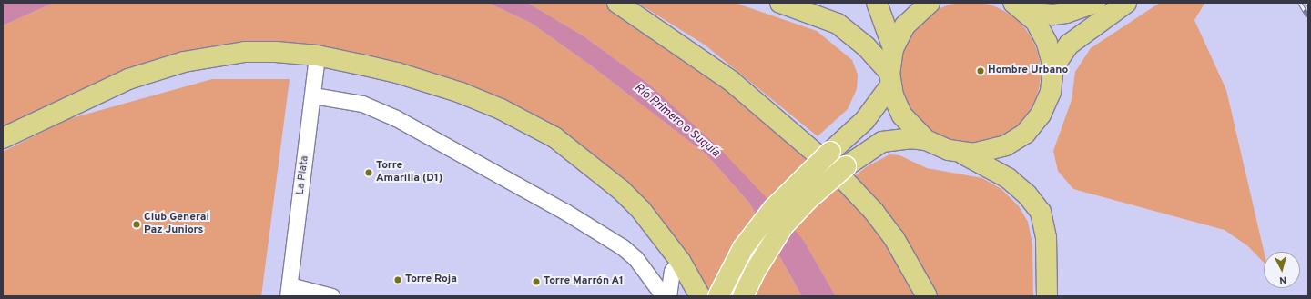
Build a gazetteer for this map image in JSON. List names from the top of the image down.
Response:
{
  "streets": {
    "street": ["La Plata"]
  },
  "water": ["Río Primero o Suquía"],
  "places": [
    "Hombre Urbano",
    "Torre Amarilla (D1)",
    "Club General Paz Juniors",
    "Torre Roja",
    "Torre Marrón A1"
  ],
  "north": "bottom"
}
